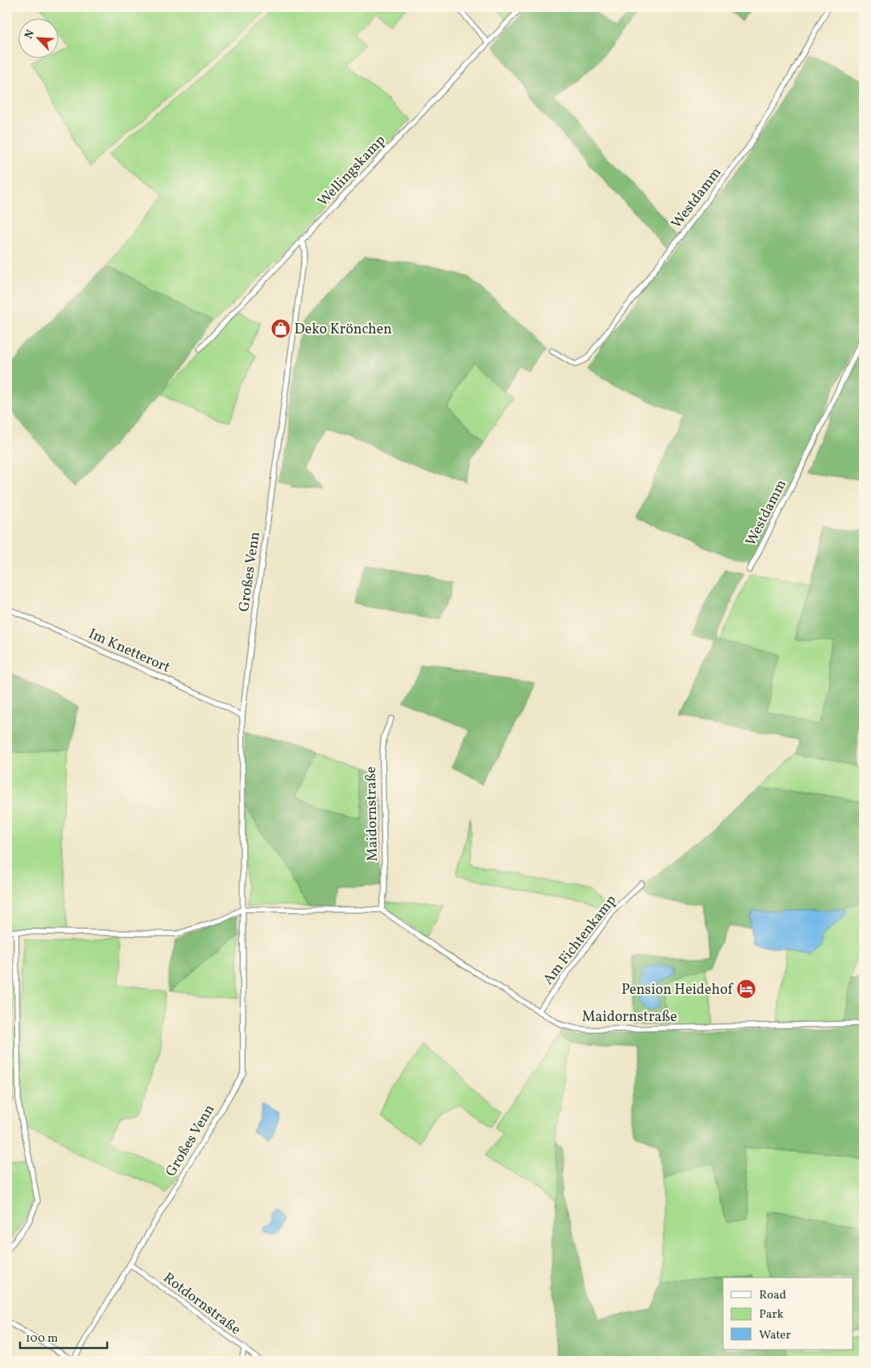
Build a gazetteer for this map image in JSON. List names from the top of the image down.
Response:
{
  "streets": {
    "street": [
      "Wellingskamp",
      "Westdamm",
      "Großes Venn",
      "Im Knetterort",
      "Maidornstraße",
      "Am Fichtenkamp",
      "Rotdornstraße"
    ]
  },
  "crossings": [
    ["Wellingskamp", "Großes Venn"],
    ["Großes Venn", "Im Knetterort"],
    ["Großes Venn", "Rotdornstraße"],
    ["Maidornstraße", "Am Fichtenkamp"]
  ],
  "places": {
    "shop": ["Deko Krönchen"],
    "hotel": ["Pension Heidehof"]
  },
  "legend": ["Road", "Park", "Water"],
  "scale_bar": "100 m",
  "north": "top left"
}
